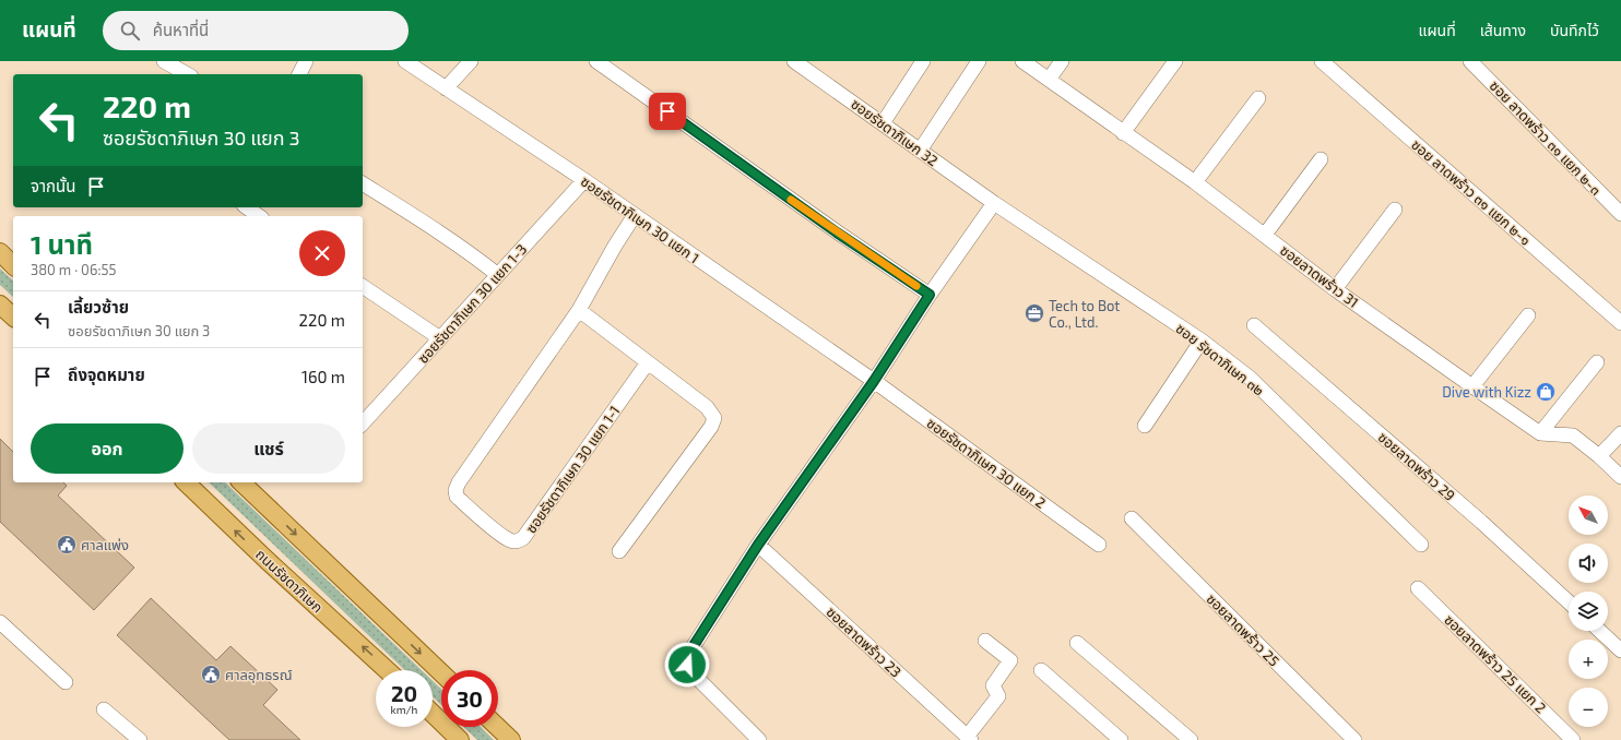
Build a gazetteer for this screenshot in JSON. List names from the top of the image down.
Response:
{
  "streets": {
    "main road": ["ถนนรัชดาภิเษก"],
    "street": [
      "ซอยรัชดาภิเษก 32",
      "ซอย ลาดพร้าว ๓๑ แยก ๒-๓",
      "ซอย ลาดพร้าว ๓๑ แยก ๒-๑",
      "ซอยรัชดาภิเษก 30 แยก 1",
      "ซอยลาดพร้าว 31",
      "ซอยรัชดาภิเษก 30 แยก 1-3",
      "ซอย รัชดาภิเษก ๓๒",
      "ซอยรัชดาภิเษก 30 แยก 2",
      "ซอยลาดพร้าว 29",
      "ซอยรัชดาภิเษก 30 แยก 1-1",
      "ซอยลาดพร้าว 25",
      "ซอยลาดพร้าว 23",
      "ซอยลาดพร้าว 25 แยก 2"
    ]
  },
  "crossings": [
    ["ซอยรัชดาภิเษก 32", "ซอย รัชดาภิเษก ๓๒"],
    ["ซอยรัชดาภิเษก 30 แยก 1", "ซอยรัชดาภิเษก 30 แยก 1-3"],
    ["ซอยรัชดาภิเษก 30 แยก 1", "ซอยรัชดาภิเษก 30 แยก 2"],
    ["ซอยรัชดาภิเษก 30 แยก 1", "ซอยรัชดาภิเษก 30 แยก 1-1"]
  ],
  "places": {
    "office": ["Tech to Bot Co., Ltd."],
    "shop": ["Dive with Kizz"],
    "public building": ["ศาลแพ่ง", "ศาลอุทธรณ์"]
  },
  "north": "top left",
  "page": {
    "header": "แผนที่",
    "search": "ค้นหาที่นี่",
    "nav": ["แผนที่", "เส้นทาง", "บันทึกไว้"],
    "turn": ["220 m", "ซอยรัชดาภิเษก 30 แยก 3"],
    "then": "จากนั้น",
    "heading": ["1 นาที", "380 m · 06:55"],
    "list": [
      {
        "name": "เลี้ยวซ้าย",
        "note": "ซอยรัชดาภิเษก 30 แยก 3",
        "value": "220 m"
      },
      {
        "name": "ถึงจุดหมาย",
        "value": "160 m"
      }
    ],
    "buttons": ["ออก", "แชร์"],
    "map_buttons": ["+", "−"],
    "speed": "20 km/h",
    "limit": "30"
  }
}
